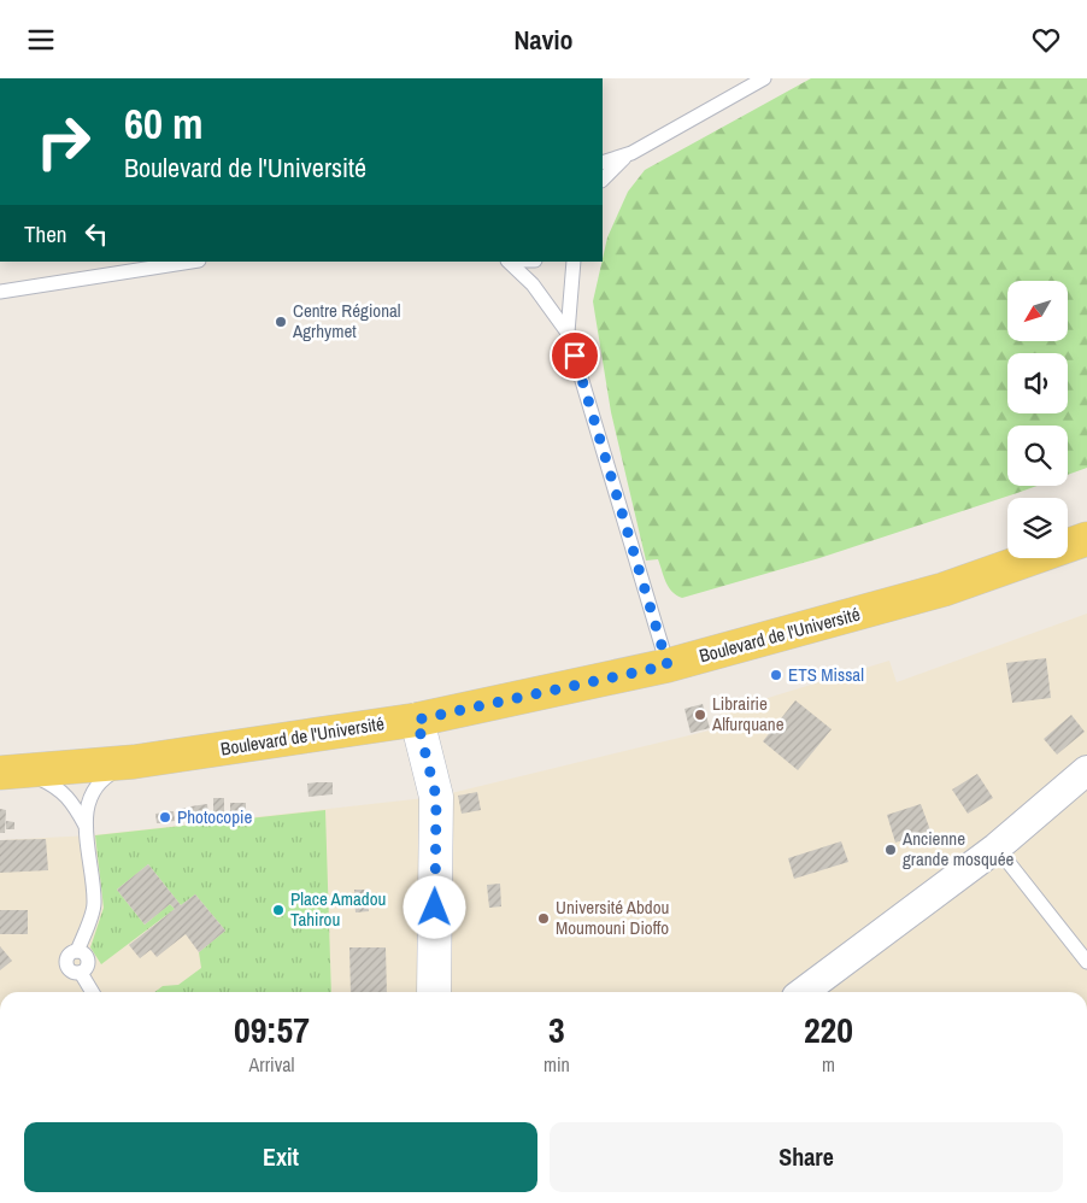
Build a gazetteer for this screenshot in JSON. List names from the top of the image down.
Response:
{
  "streets": {
    "main road": ["Boulevard de l'Université"]
  },
  "places": [
    "Centre Régional Agrhymet",
    "ETS Missal",
    "Librairie Alfurquane",
    "Photocopie",
    "Ancienne grande mosquée",
    "Place Amadou Tahirou",
    "Université Abdou Moumouni Dioffo"
  ],
  "north": "bottom left",
  "page": {
    "header": "Navio",
    "turn": ["60 m", "Boulevard de l'Université"],
    "then": "Then",
    "eta": [
      "09:57",
      "Arrival",
      "3",
      "min",
      "220",
      "m"
    ],
    "buttons": ["Exit", "Share"]
  }
}
